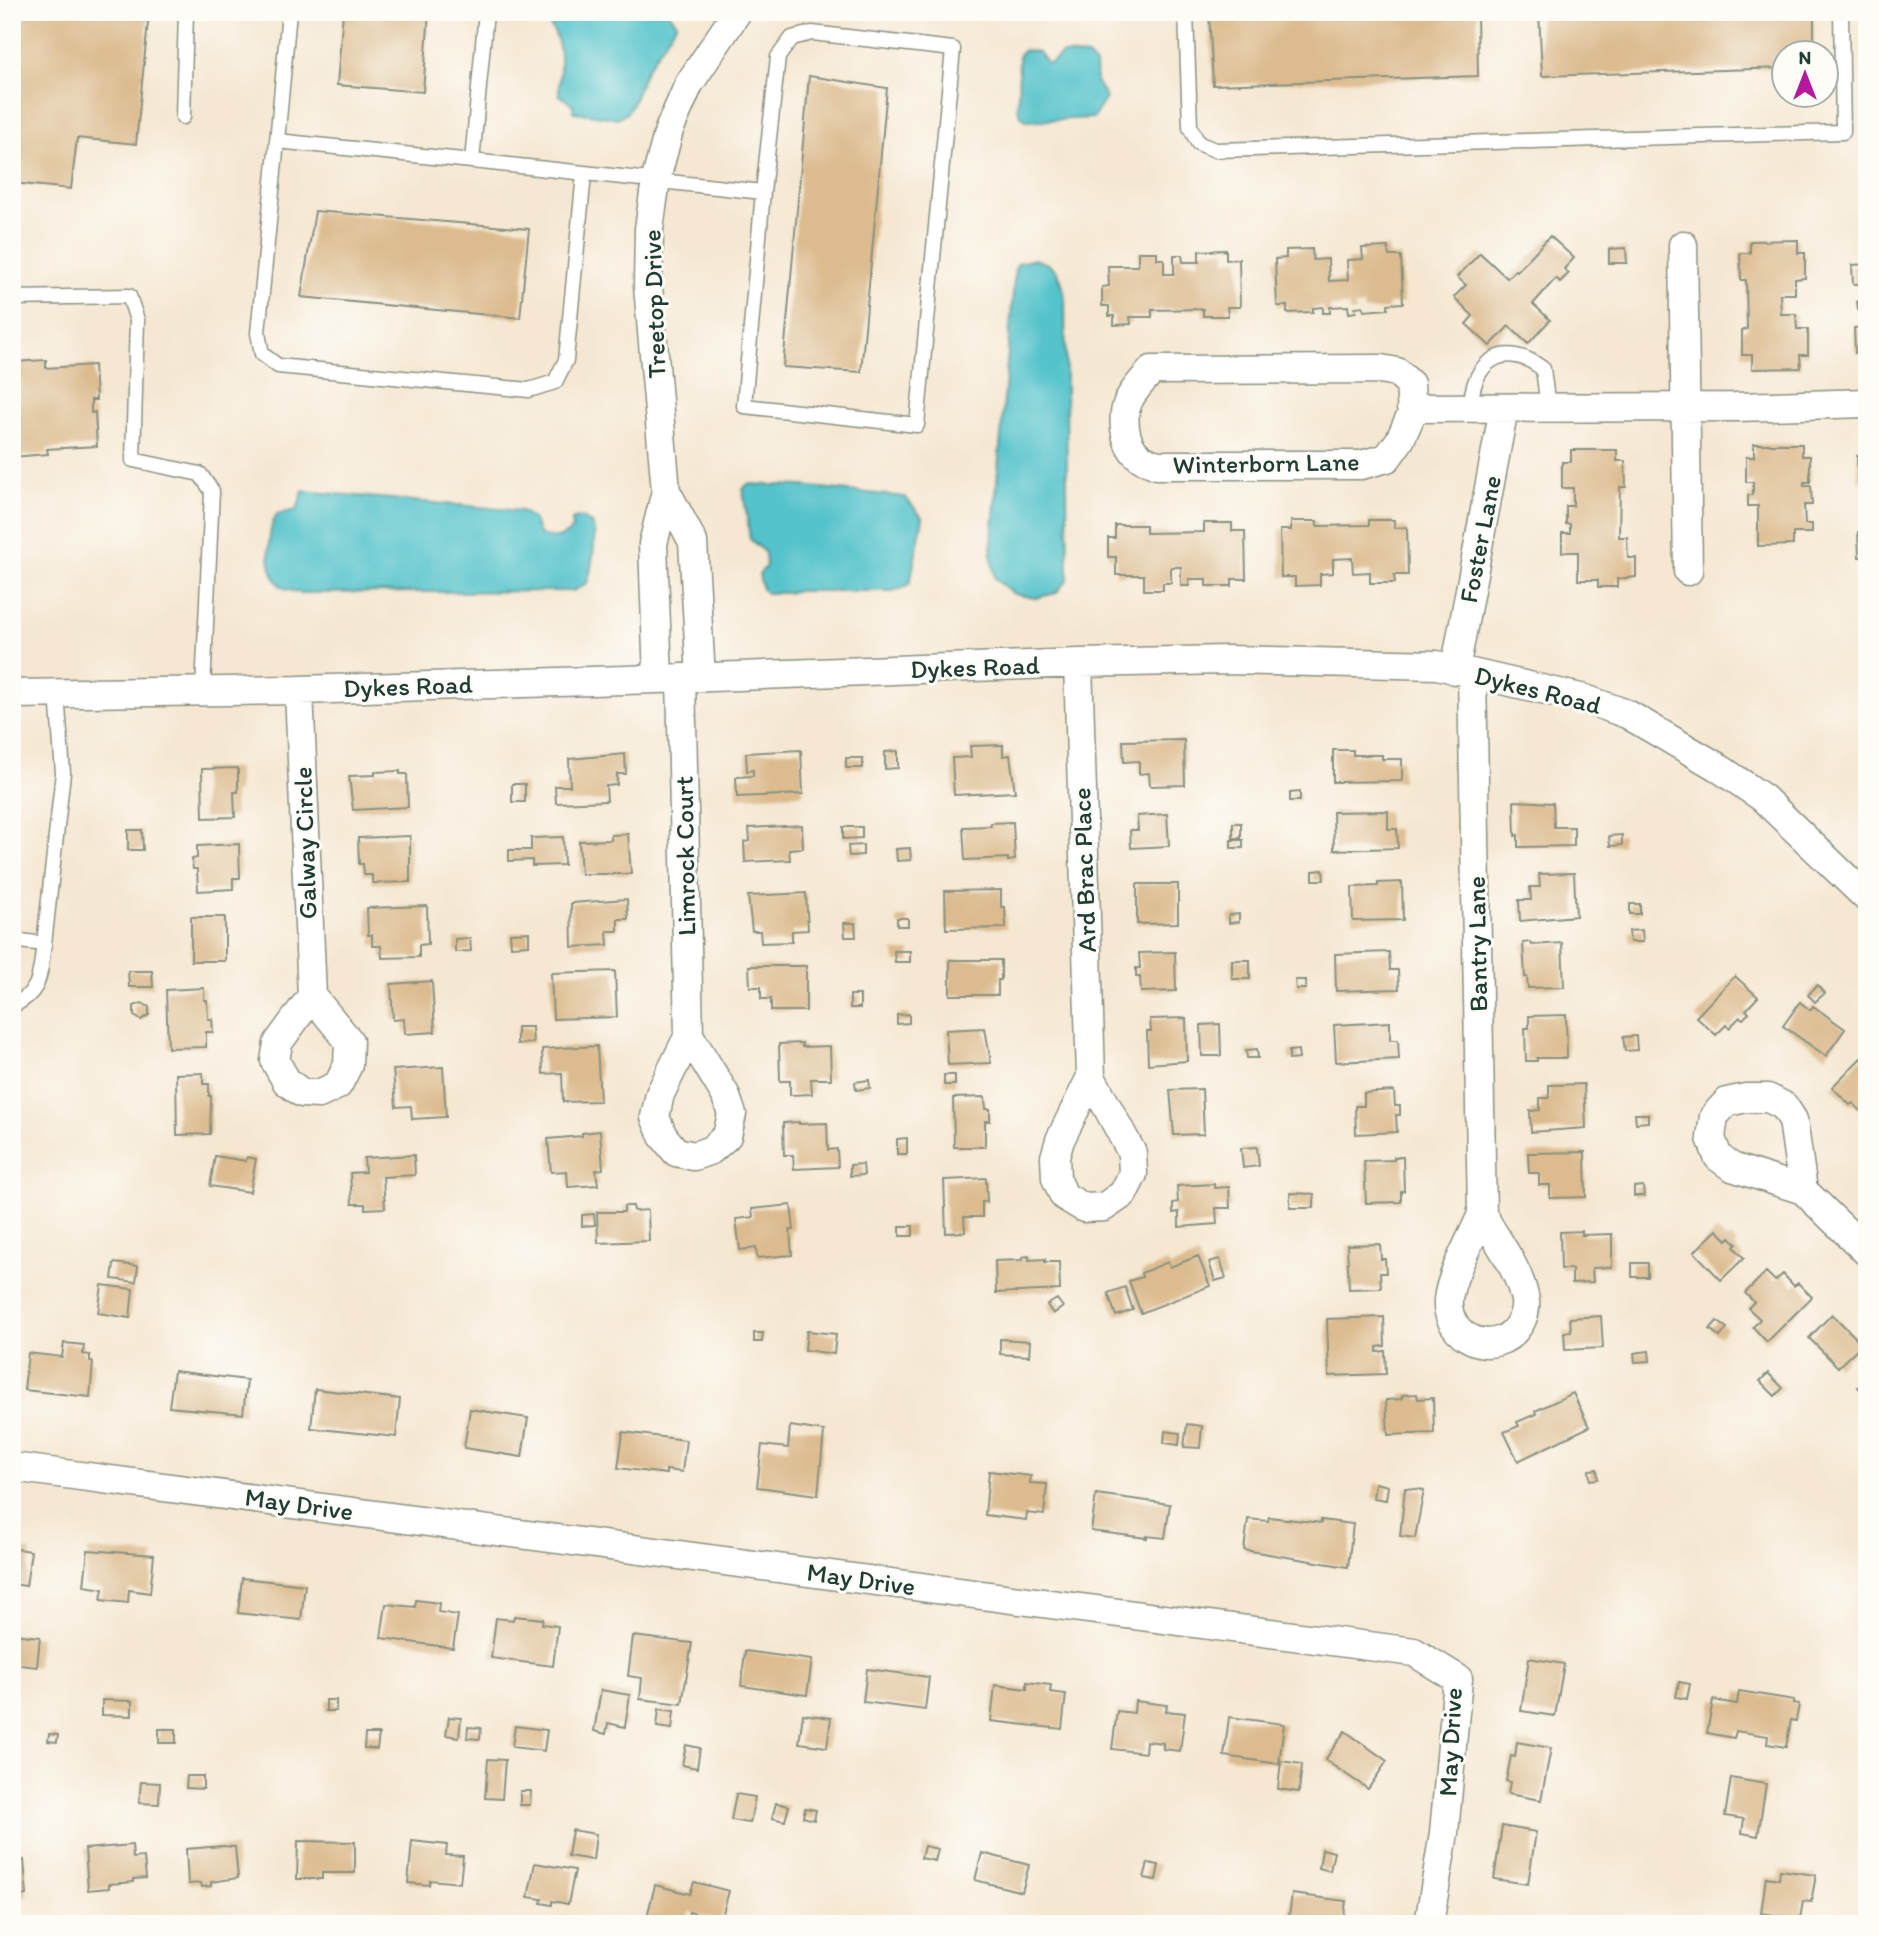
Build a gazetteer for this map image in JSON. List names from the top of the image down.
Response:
{
  "streets": {
    "street": [
      "Treetop Drive",
      "Winterborn Lane",
      "Foster Lane",
      "Dykes Road",
      "Galway Circle",
      "Limrock Court",
      "Ard Brac Place",
      "Bantry Lane",
      "May Drive"
    ]
  },
  "crossings": [
    ["Treetop Drive", "Dykes Road"],
    ["Treetop Drive", "Limrock Court"],
    ["Foster Lane", "Dykes Road"],
    ["Foster Lane", "Bantry Lane"],
    ["Dykes Road", "Galway Circle"],
    ["Dykes Road", "Limrock Court"],
    ["Dykes Road", "Ard Brac Place"],
    ["Dykes Road", "Bantry Lane"]
  ],
  "north": "top"
}
